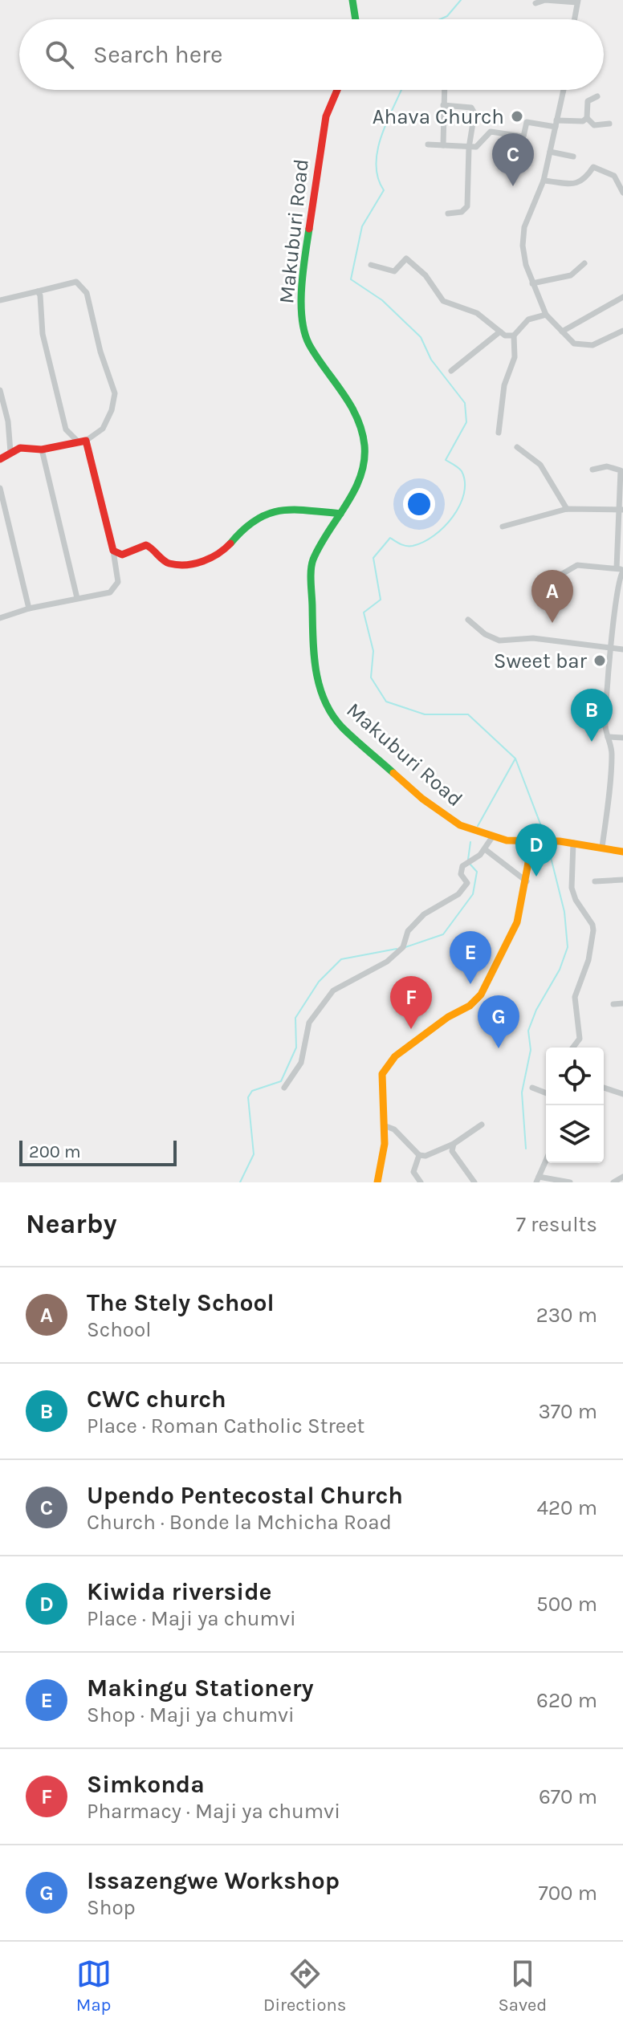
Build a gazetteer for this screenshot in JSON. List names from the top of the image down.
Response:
{
  "streets": {
    "street": ["Makuburi Road"]
  },
  "places": ["Ahava Church", "Sweet bar"],
  "scale_bar": "200 m",
  "page": {
    "search": "Search here",
    "pins": [
      "C",
      "A",
      "B",
      "D",
      "E",
      "F",
      "G"
    ],
    "scale": "200 m",
    "heading": ["Nearby", "7 results"],
    "list": [
      {
        "mark": "A",
        "name": "The Stely School",
        "note": "School",
        "value": "230 m"
      },
      {
        "mark": "B",
        "name": "CWC church",
        "note": "Place · Roman Catholic Street",
        "value": "370 m"
      },
      {
        "mark": "C",
        "name": "Upendo Pentecostal Church",
        "note": "Church · Bonde la Mchicha Road",
        "value": "420 m"
      },
      {
        "mark": "D",
        "name": "Kiwida riverside",
        "note": "Place · Maji ya chumvi",
        "value": "500 m"
      },
      {
        "mark": "E",
        "name": "Makingu Stationery",
        "note": "Shop · Maji ya chumvi",
        "value": "620 m"
      },
      {
        "mark": "F",
        "name": "Simkonda",
        "note": "Pharmacy · Maji ya chumvi",
        "value": "670 m"
      },
      {
        "mark": "G",
        "name": "Issazengwe Workshop",
        "note": "Shop",
        "value": "700 m"
      }
    ],
    "nav": ["Map", "Directions", "Saved"]
  }
}
